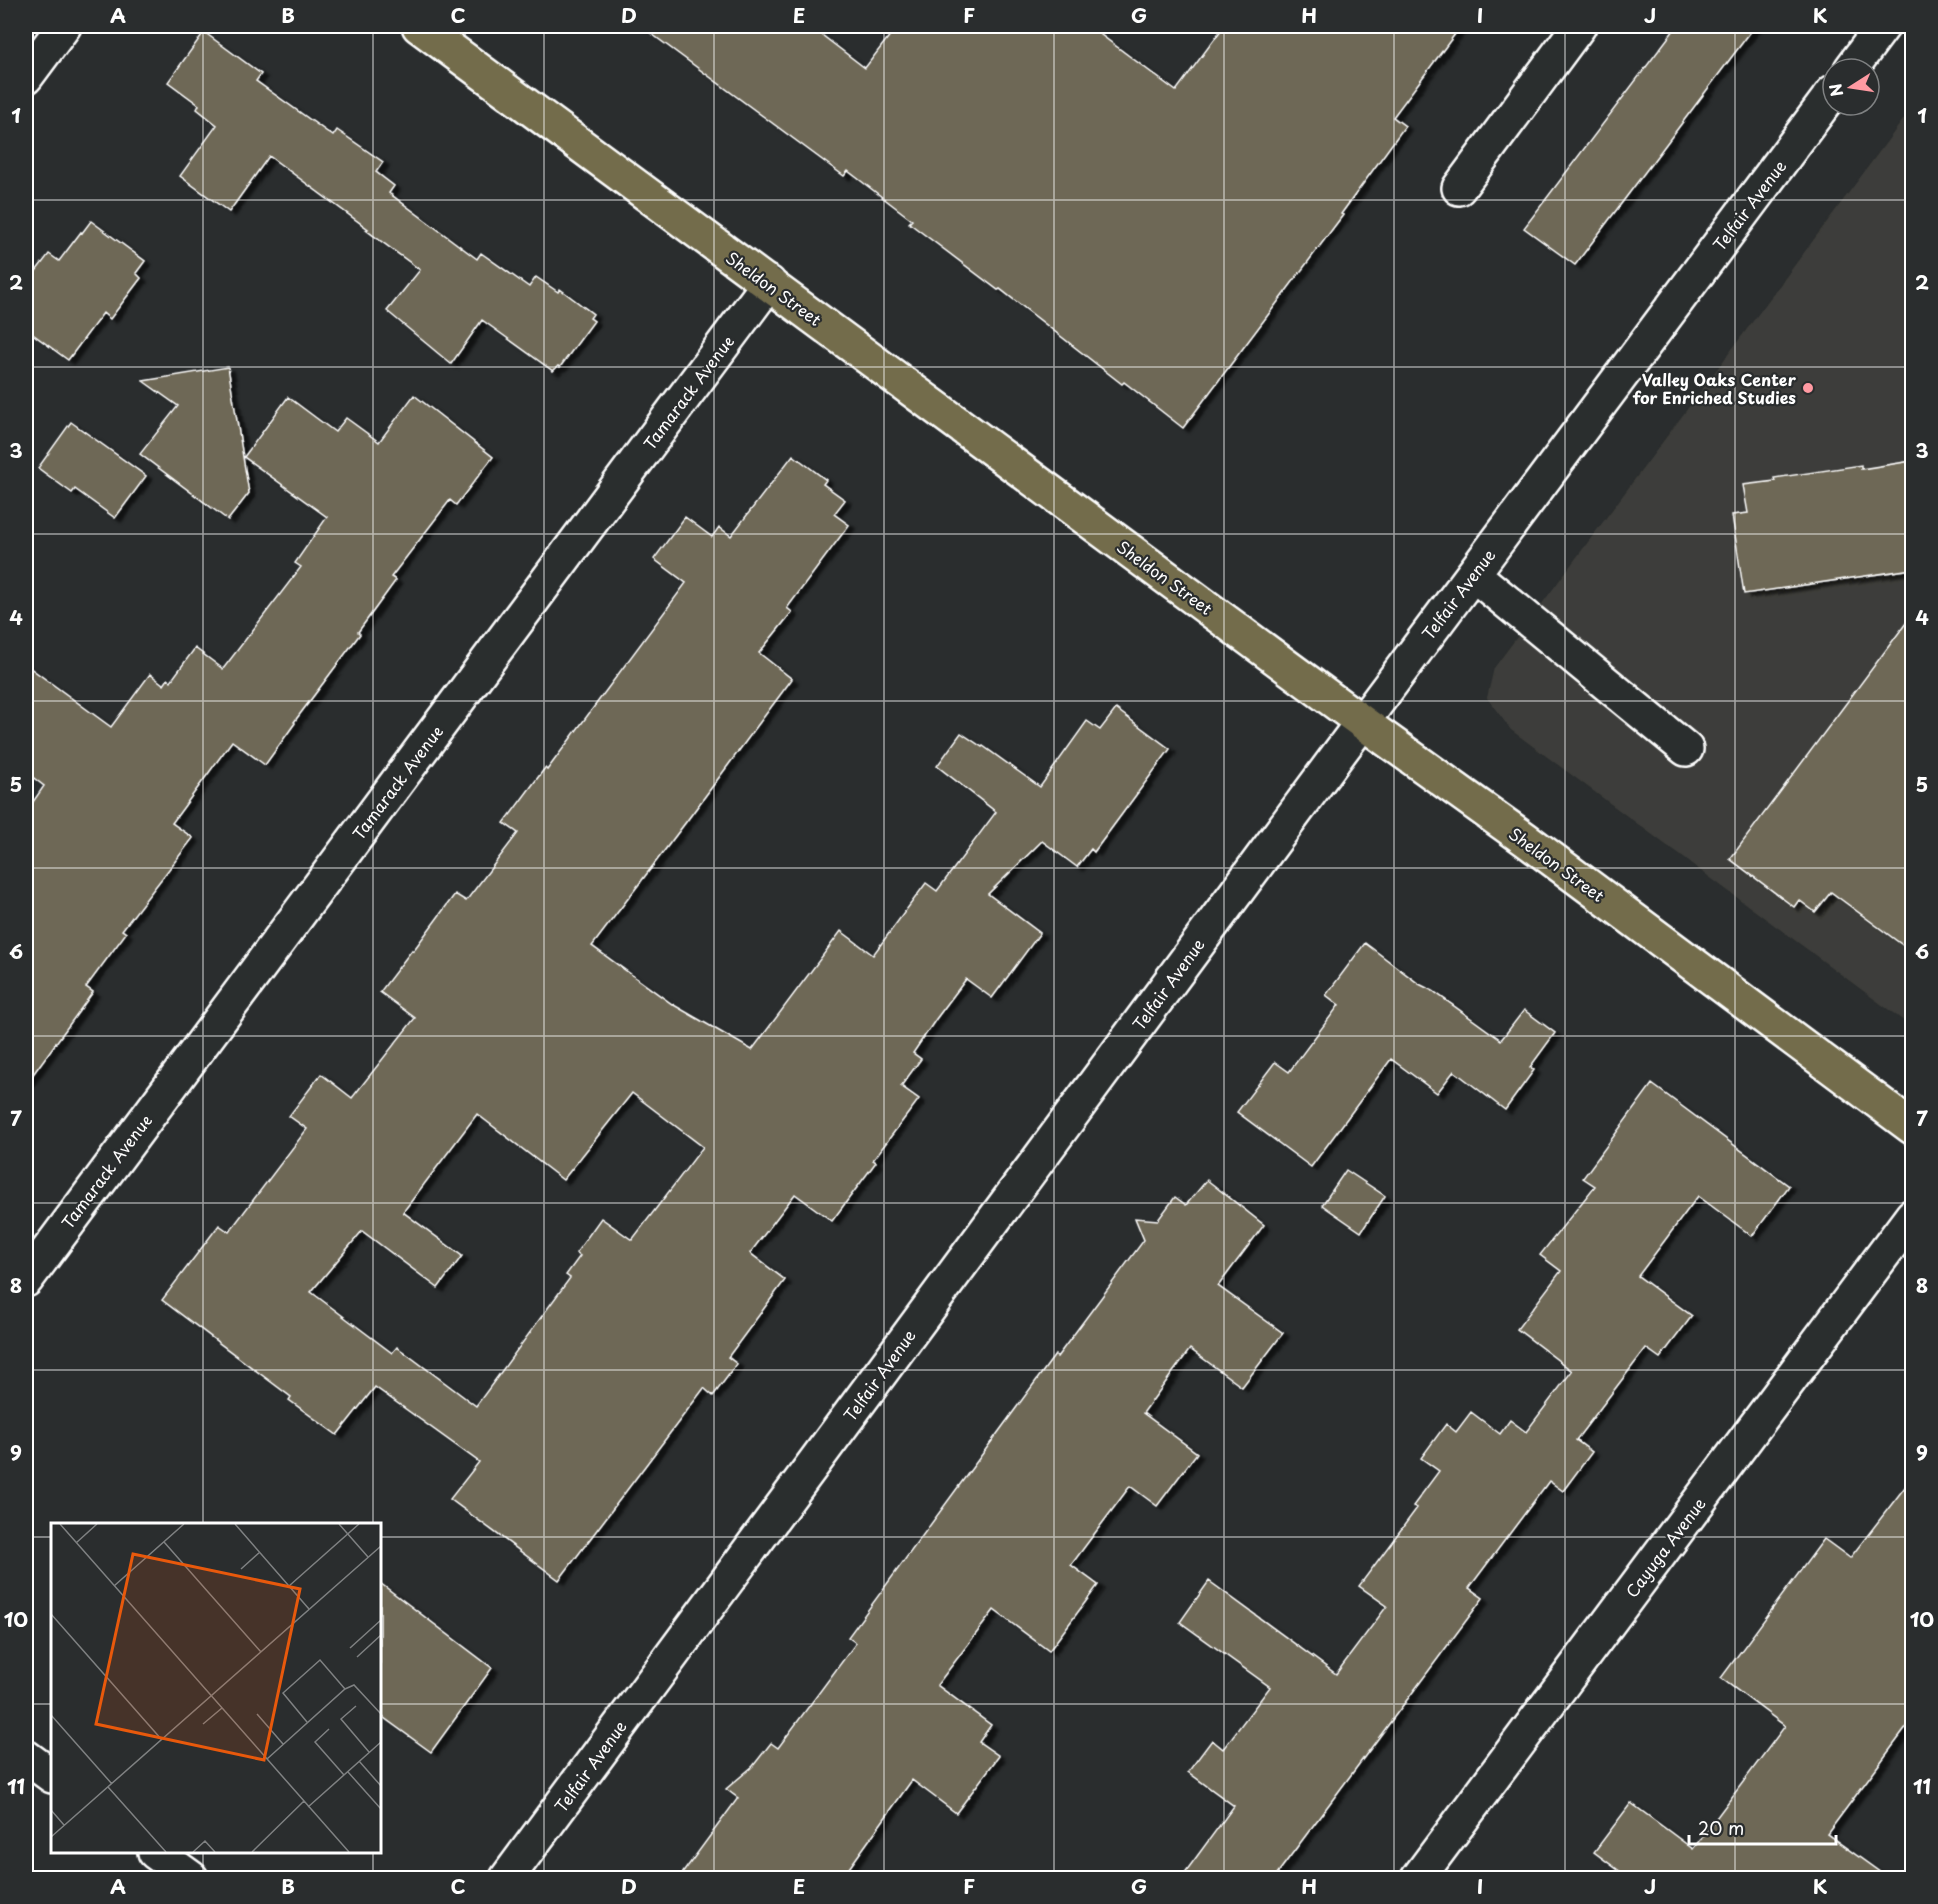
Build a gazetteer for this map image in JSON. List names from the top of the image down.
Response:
{
  "streets": {
    "main road": ["Sheldon Street"],
    "street": ["Telfair Avenue", "Tamarack Avenue", "Cayuga Avenue"]
  },
  "crossings": [
    ["Telfair Avenue", "Sheldon Street"],
    ["Sheldon Street", "Tamarack Avenue"]
  ],
  "places": ["Valley Oaks Center for Enriched Studies"],
  "scale_bar": "20 m",
  "north": "left",
  "grid": {
    "columns": [
      "A",
      "B",
      "C",
      "D",
      "E",
      "F",
      "G",
      "H",
      "I",
      "J",
      "K"
    ],
    "rows": [
      "1",
      "2",
      "3",
      "4",
      "5",
      "6",
      "7",
      "8",
      "9",
      "10",
      "11"
    ]
  }
}
